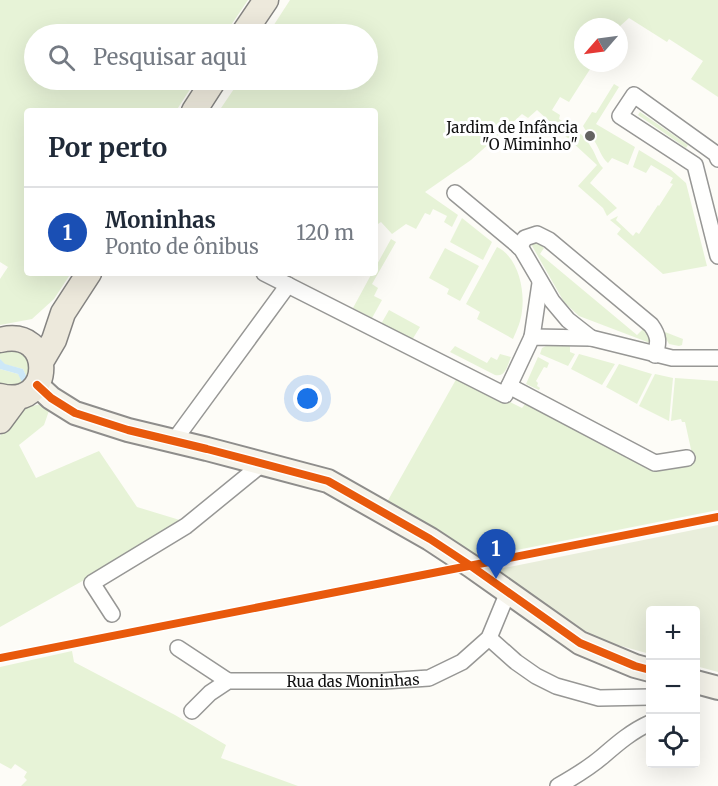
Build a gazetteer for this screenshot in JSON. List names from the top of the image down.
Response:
{
  "streets": {
    "street": ["Rua das Moninhas"]
  },
  "places": ["Jardim de Infância \"O Miminho\""],
  "north": "bottom left",
  "page": {
    "search": "Pesquisar aqui",
    "heading": "Por perto",
    "list": [
      {
        "mark": "1",
        "name": "Moninhas",
        "note": "Ponto de ônibus",
        "value": "120 m"
      }
    ],
    "pins": "1",
    "map_buttons": ["+", "−"]
  }
}
